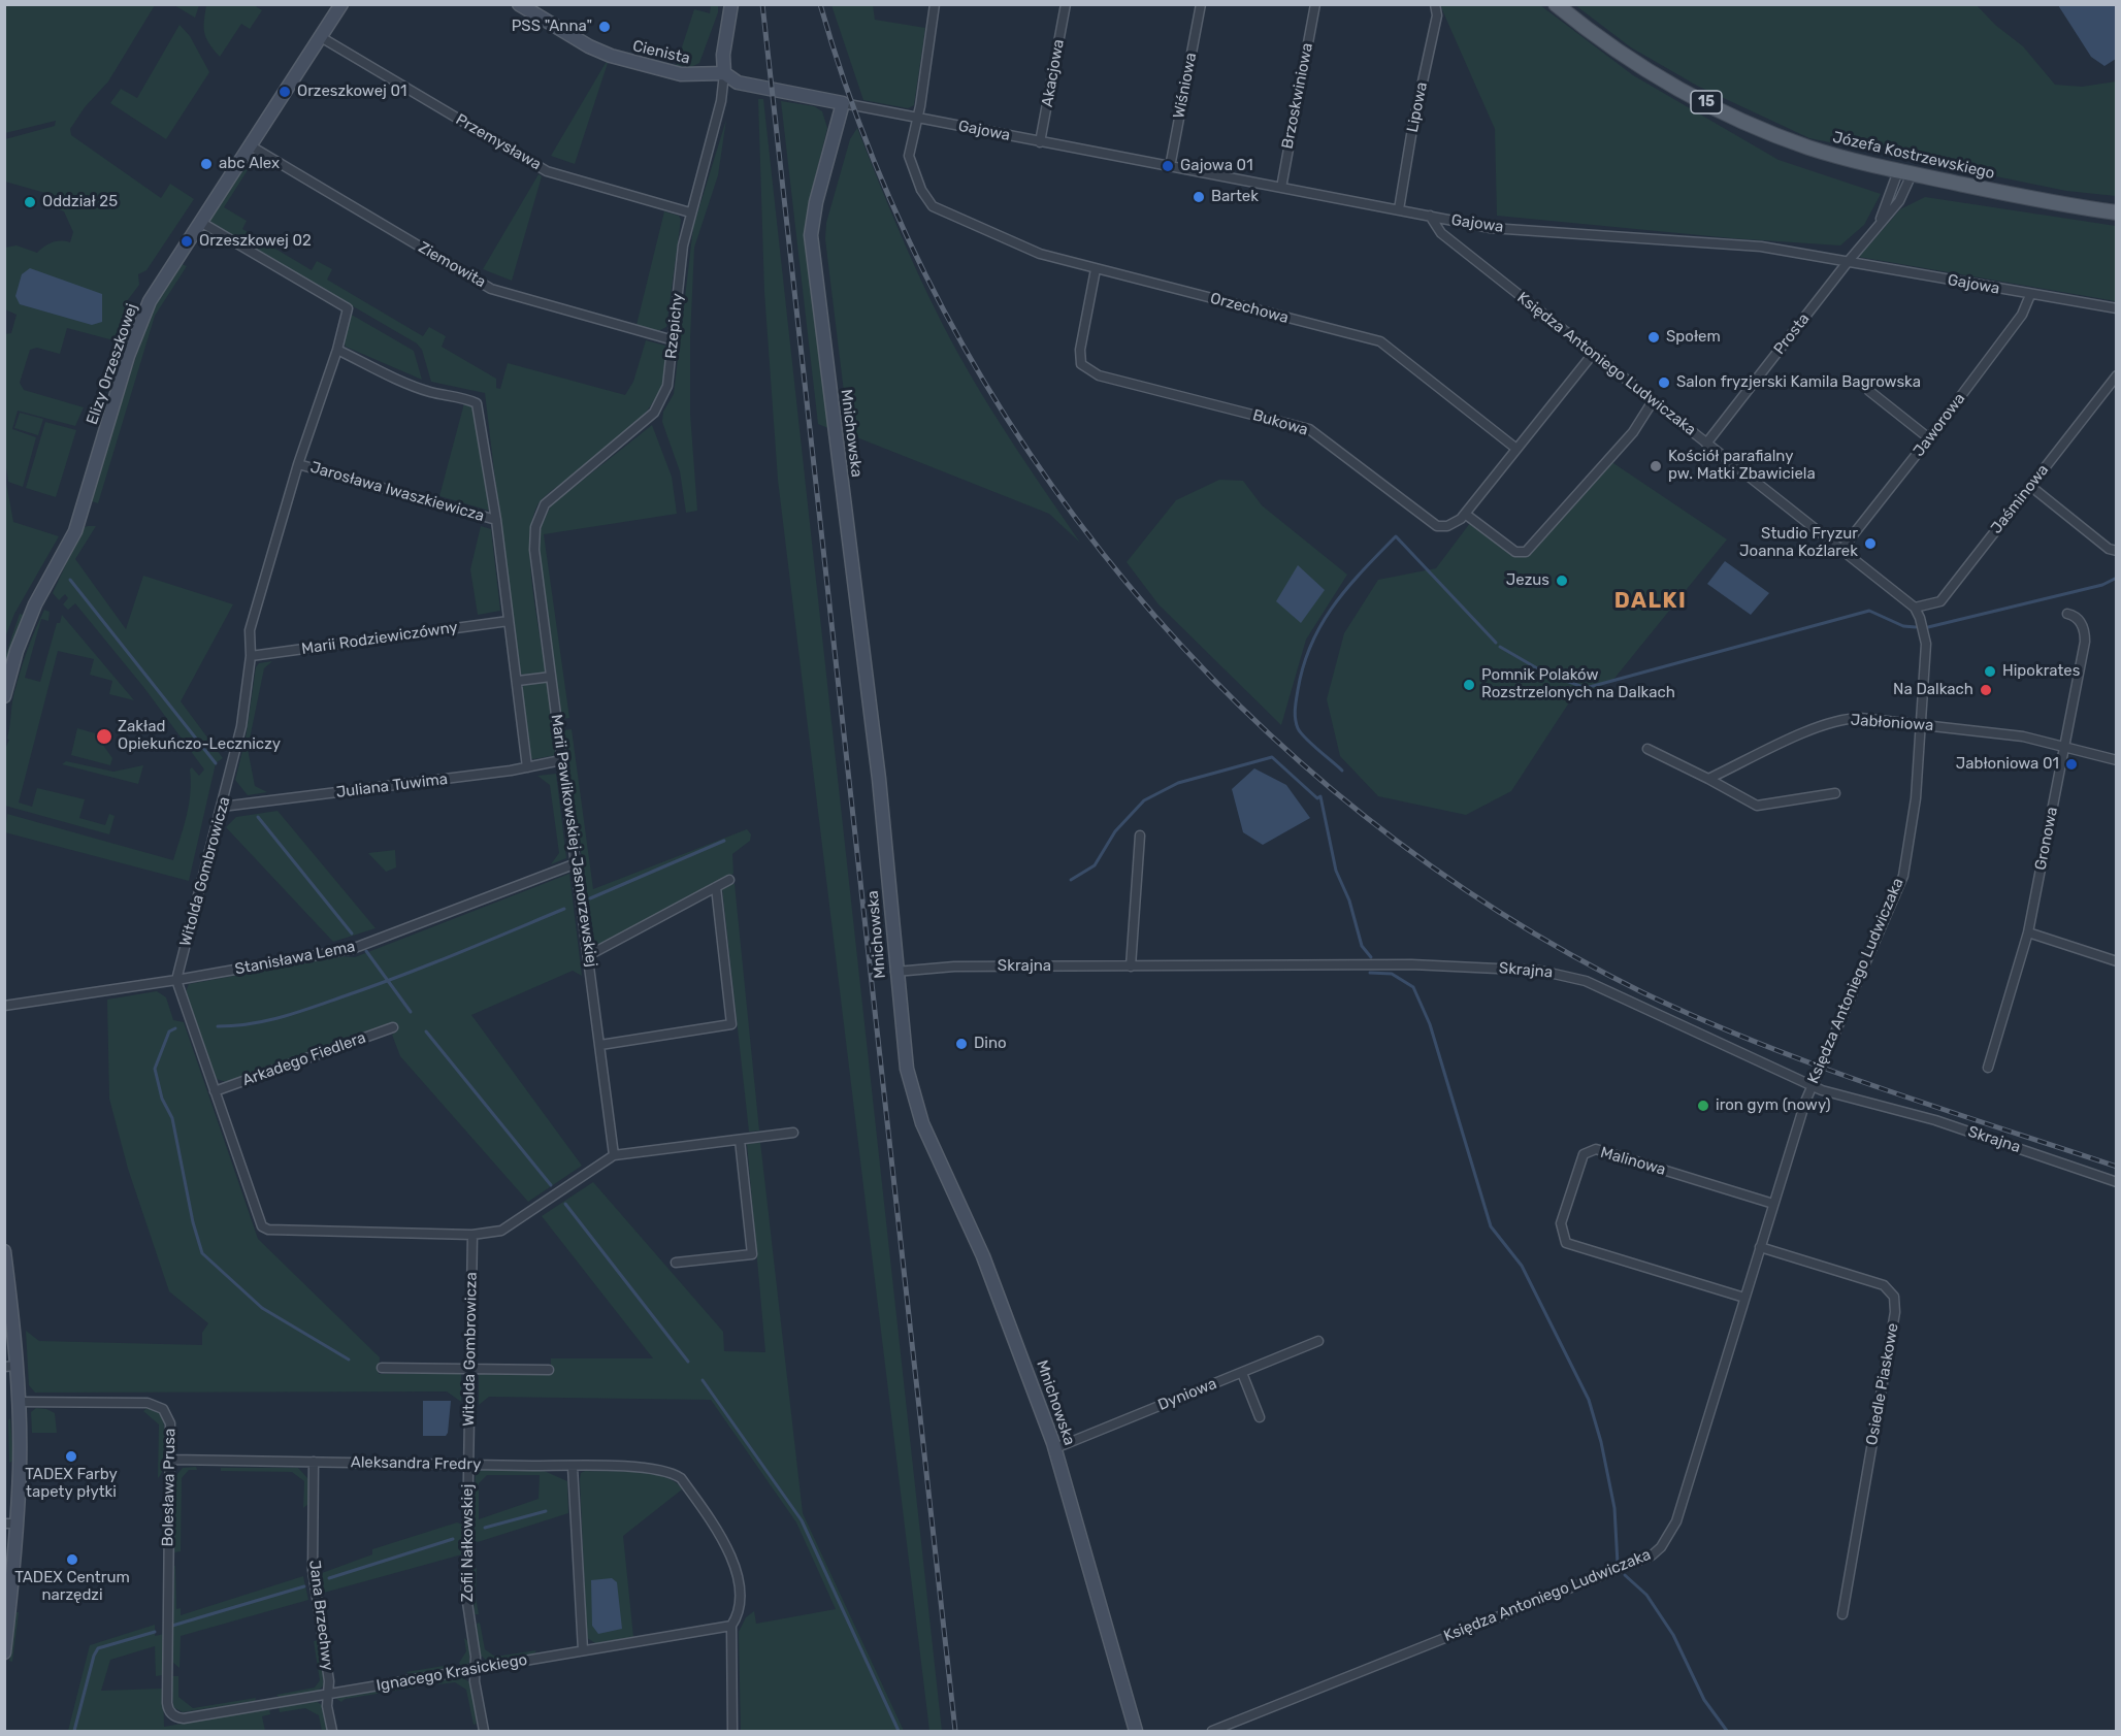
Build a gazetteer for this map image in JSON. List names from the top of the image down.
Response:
{
  "streets": {
    "main road": ["15", "Józefa Kostrzewskiego"],
    "street": [
      "Cienista",
      "Akacjowa",
      "Wiśniowa",
      "Brzoskwiniowa",
      "Lipowa",
      "Gajowa",
      "Przemysława",
      "Ziemowita",
      "Orzechowa",
      "Rzepichy",
      "Prosta",
      "Elizy Orzeszkowej",
      "Księdza Antoniego Ludwiczaka",
      "Bukowa",
      "Jaworowa",
      "Mnichowska",
      "Jarosława Iwaszkiewicza",
      "Jaśminowa",
      "Marii Rodziewiczówny",
      "Jabłoniowa",
      "Juliana Tuwima",
      "Gronowa",
      "Marii Pawlikowskiej-Jasnorzewskiej",
      "Witolda Gombrowicza",
      "Stanisława Lema",
      "Skrajna",
      "Arkadego Fiedlera",
      "Malinowa",
      "Osiedle Piaskowe",
      "Dyniowa",
      "Aleksandra Fredry",
      "Bolesława Prusa",
      "Zofii Nałkowskiej",
      "Jana Brzechwy",
      "Ignacego Krasickiego"
    ]
  },
  "crossings": [
    ["Cienista", "Gajowa"],
    ["Cienista", "Rzepichy"],
    ["Cienista", "Mnichowska"],
    ["Akacjowa", "Gajowa"],
    ["Wiśniowa", "Gajowa"],
    ["Brzoskwiniowa", "Gajowa"],
    ["Lipowa", "Gajowa"],
    ["Gajowa", "Orzechowa"],
    ["Gajowa", "Prosta"],
    ["Gajowa", "Księdza Antoniego Ludwiczaka"],
    ["Gajowa", "Jaworowa"],
    ["Gajowa", "Mnichowska"],
    ["Przemysława", "Rzepichy"],
    ["Przemysława", "Elizy Orzeszkowej"],
    ["Józefa Kostrzewskiego", "Prosta"],
    ["Ziemowita", "Rzepichy"],
    ["Ziemowita", "Elizy Orzeszkowej"],
    ["Orzechowa", "Bukowa"],
    ["Rzepichy", "Marii Pawlikowskiej-Jasnorzewskiej"],
    ["Prosta", "Księdza Antoniego Ludwiczaka"],
    ["Elizy Orzeszkowej", "Witolda Gombrowicza"],
    ["Księdza Antoniego Ludwiczaka", "Jaworowa"],
    ["Księdza Antoniego Ludwiczaka", "Jaśminowa"],
    ["Księdza Antoniego Ludwiczaka", "Jabłoniowa"],
    ["Księdza Antoniego Ludwiczaka", "Skrajna"],
    ["Księdza Antoniego Ludwiczaka", "Malinowa"],
    ["Księdza Antoniego Ludwiczaka", "Osiedle Piaskowe"],
    ["Mnichowska", "Skrajna"],
    ["Mnichowska", "Dyniowa"],
    ["Jarosława Iwaszkiewicza", "Witolda Gombrowicza"],
    ["Marii Rodziewiczówny", "Witolda Gombrowicza"],
    ["Jabłoniowa", "Gronowa"],
    ["Juliana Tuwima", "Marii Pawlikowskiej-Jasnorzewskiej"],
    ["Juliana Tuwima", "Witolda Gombrowicza"],
    ["Marii Pawlikowskiej-Jasnorzewskiej", "Stanisława Lema"],
    ["Witolda Gombrowicza", "Stanisława Lema"],
    ["Witolda Gombrowicza", "Aleksandra Fredry"],
    ["Witolda Gombrowicza", "Zofii Nałkowskiej"],
    ["Aleksandra Fredry", "Bolesława Prusa"],
    ["Aleksandra Fredry", "Zofii Nałkowskiej"],
    ["Aleksandra Fredry", "Jana Brzechwy"],
    ["Aleksandra Fredry", "Ignacego Krasickiego"],
    ["Bolesława Prusa", "Ignacego Krasickiego"],
    ["Zofii Nałkowskiej", "Ignacego Krasickiego"],
    ["Jana Brzechwy", "Ignacego Krasickiego"]
  ],
  "districts": ["DALKI"],
  "places": [
    "PSS \"Anna\"",
    "Orzeszkowej 01",
    "abc Alex",
    "Gajowa 01",
    "Bartek",
    "Oddział 25",
    "Orzeszkowej 02",
    "Społem",
    "Salon fryzjerski Kamila Bagrowska",
    "Kościół parafialny pw. Matki Zbawiciela",
    "Studio Fryzur Joanna Koźlarek",
    "Jezus",
    "Hipokrates",
    "Pomnik Polaków Rozstrzelonych na Dalkach",
    "Na Dalkach",
    "Zakład Opiekuńczo-Leczniczy",
    "Jabłoniowa 01",
    "Dino",
    "iron gym (nowy)",
    "TADEX Farby tapety płytki",
    "TADEX Centrum narzędzi"
  ]
}
